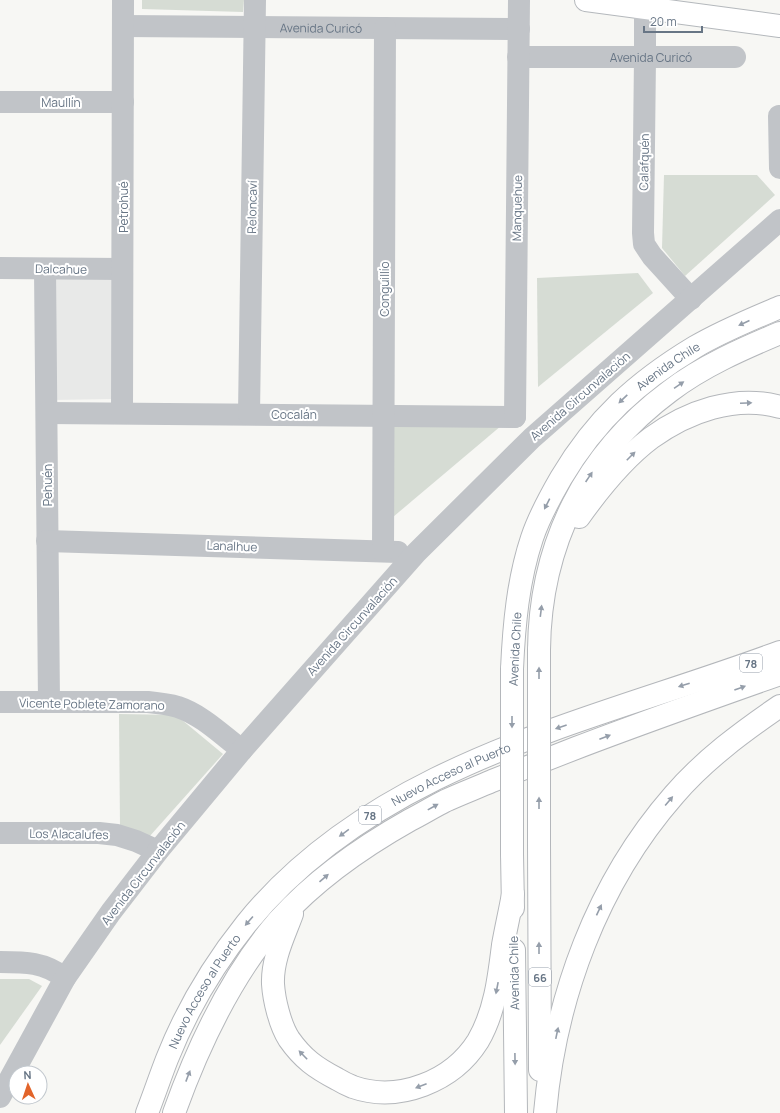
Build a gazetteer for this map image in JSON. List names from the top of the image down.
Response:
{
  "streets": {
    "main road": [
      "Avenida Chile",
      "78",
      "Nuevo Acceso al Puerto",
      "66"
    ],
    "street": [
      "Avenida Curicó",
      "Maullín",
      "Calafquén",
      "Petrohué",
      "Reloncaví",
      "Manquehue",
      "Dalcahue",
      "Conguillío",
      "Avenida Circunvalación",
      "Cocalán",
      "Pehuén",
      "Lanalhue",
      "Vicente Poblete Zamorano",
      "Los Alacalufes"
    ]
  },
  "crossings": [
    ["Avenida Curicó", "Calafquén"],
    ["Avenida Curicó", "Petrohué"],
    ["Avenida Curicó", "Reloncaví"],
    ["Avenida Curicó", "Manquehue"],
    ["Avenida Curicó", "Conguillío"],
    ["Maullín", "Petrohué"],
    ["Calafquén", "Avenida Circunvalación"],
    ["Petrohué", "Dalcahue"],
    ["Petrohué", "Cocalán"],
    ["Reloncaví", "Cocalán"],
    ["Manquehue", "Cocalán"],
    ["Dalcahue", "Pehuén"],
    ["Conguillío", "Cocalán"],
    ["Conguillío", "Lanalhue"],
    ["Avenida Circunvalación", "Lanalhue"],
    ["Avenida Circunvalación", "Vicente Poblete Zamorano"],
    ["Avenida Circunvalación", "Los Alacalufes"],
    ["Cocalán", "Pehuén"],
    ["Pehuén", "Lanalhue"],
    ["Pehuén", "Vicente Poblete Zamorano"]
  ],
  "scale_bar": "20 m",
  "north": "top"
}
